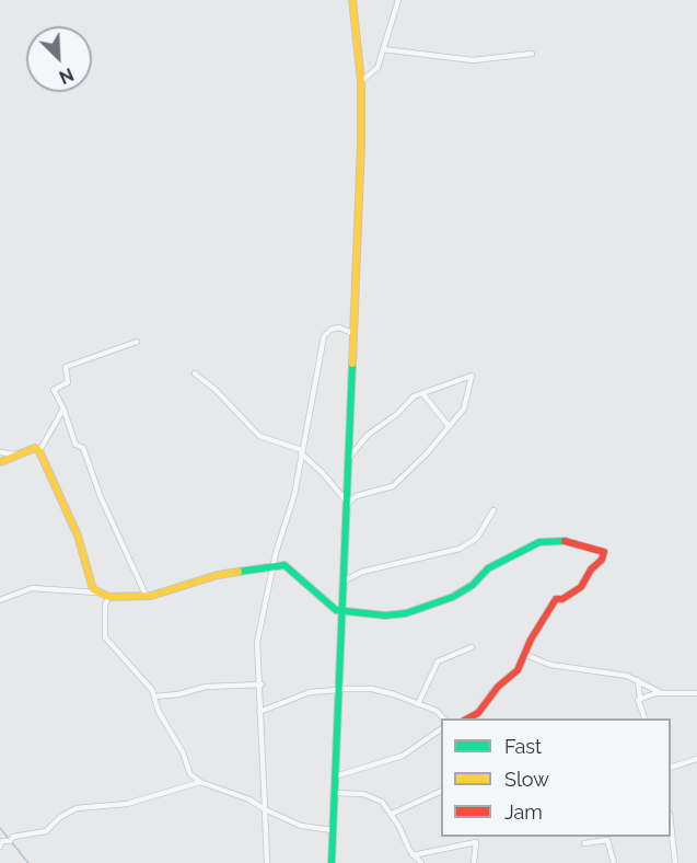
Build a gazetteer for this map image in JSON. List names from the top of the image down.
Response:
{
  "legend": ["Fast", "Slow", "Jam"],
  "north": "bottom right"
}
